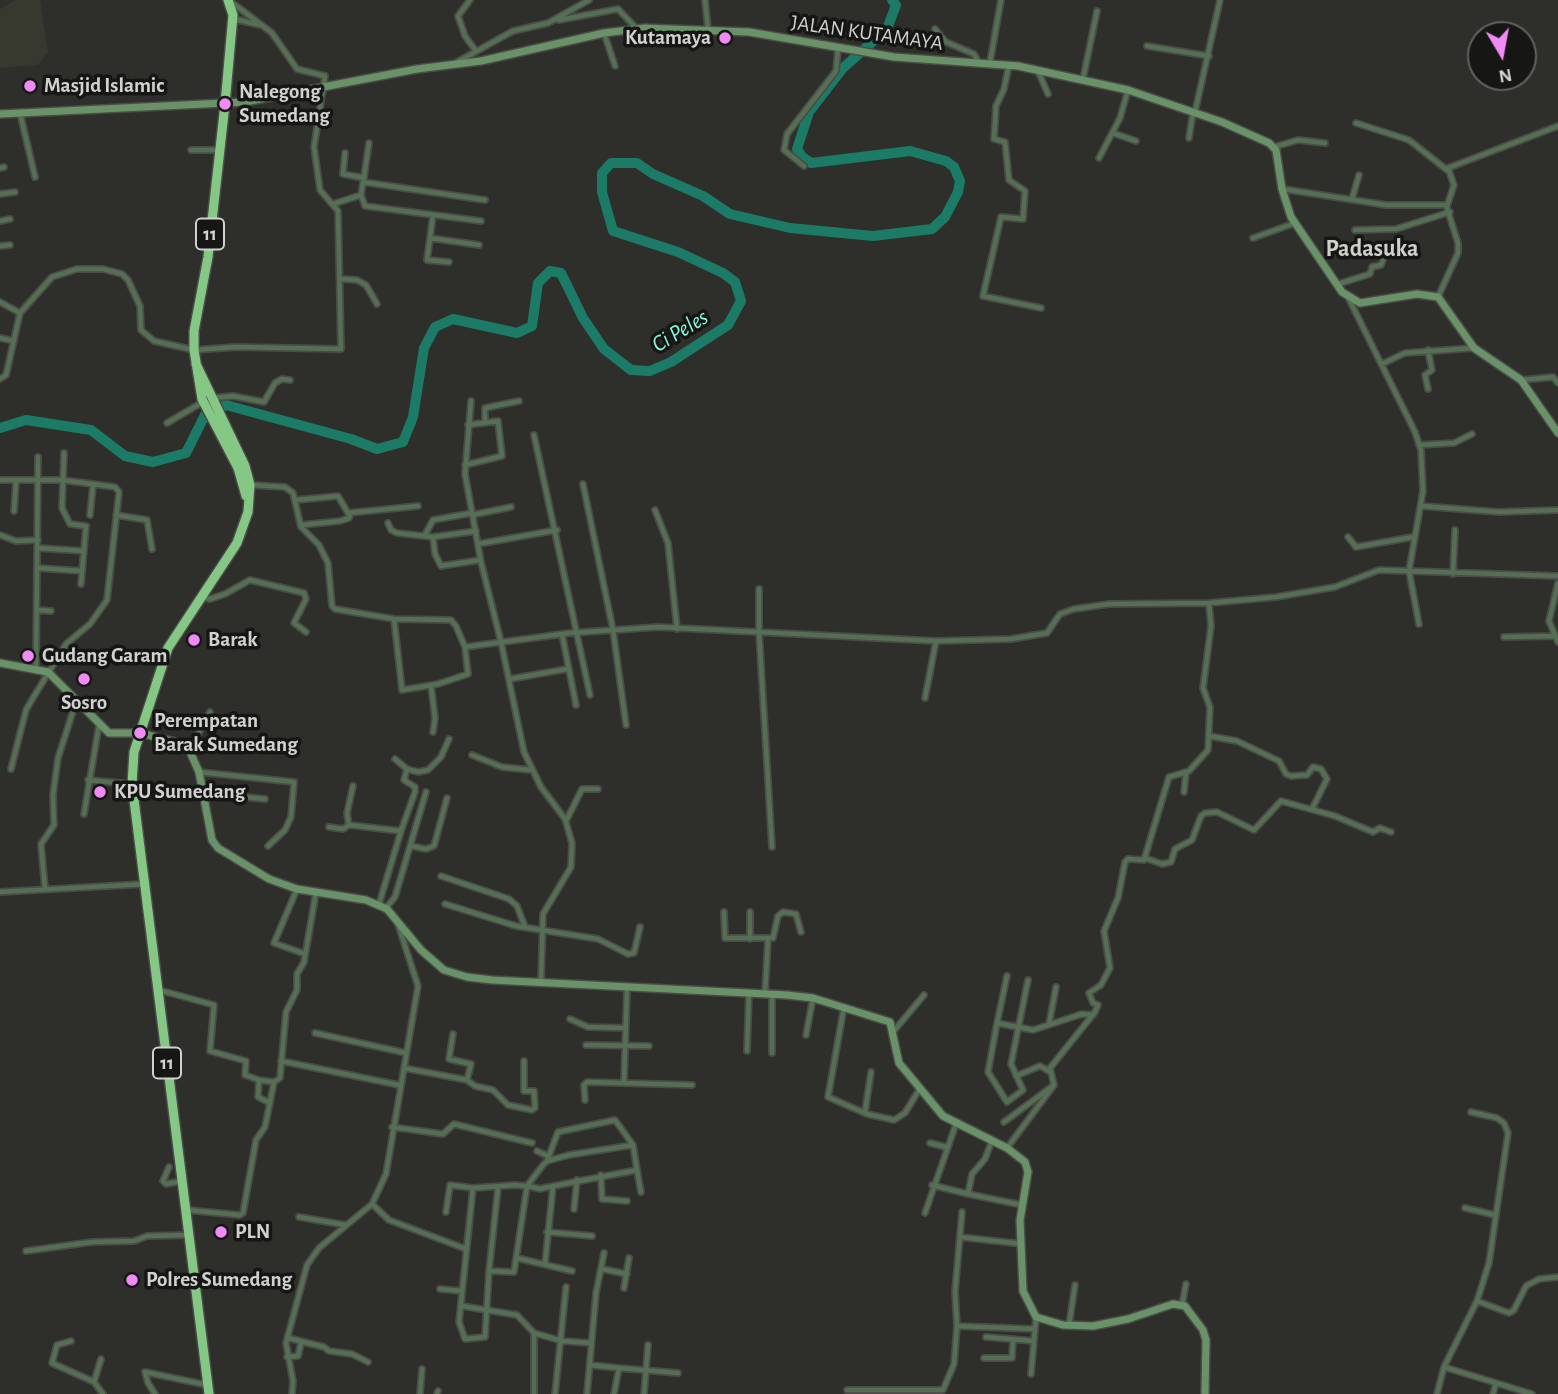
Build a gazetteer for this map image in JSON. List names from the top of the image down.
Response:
{
  "streets": {
    "highway": ["11"],
    "main road": ["JALAN KUTAMAYA"]
  },
  "crossings": [
    ["JALAN KUTAMAYA", "11"]
  ],
  "districts": ["Padasuka"],
  "water": ["Ci Peles"],
  "places": [
    "Kutamaya",
    "Masjid Islamic",
    "Nalegong Sumedang",
    "Barak",
    "Gudang Garam",
    "Sosro",
    "Perempatan Barak Sumedang",
    "KPU Sumedang",
    "PLN",
    "Polres Sumedang"
  ],
  "north": "bottom"
}
